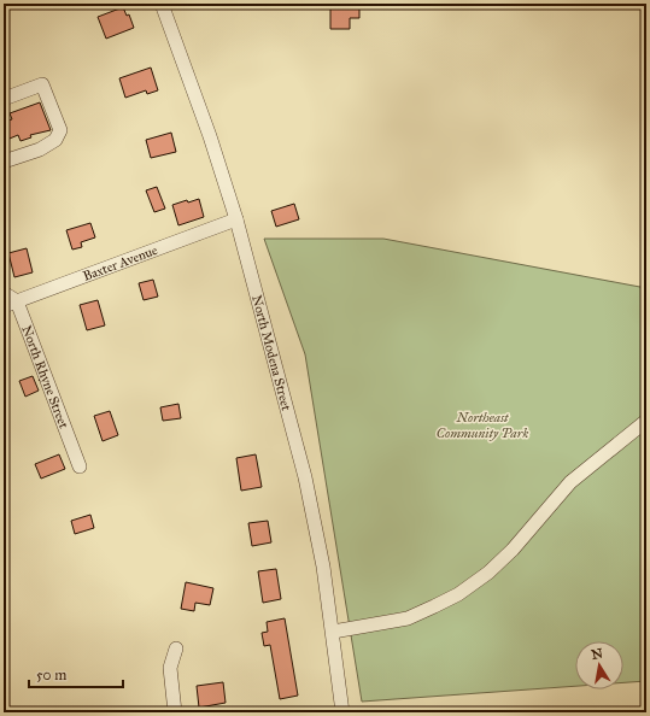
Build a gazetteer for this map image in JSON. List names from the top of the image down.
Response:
{
  "streets": {
    "street": ["Baxter Avenue", "North Modena Street", "North Rhyne Street"]
  },
  "crossings": [
    ["Baxter Avenue", "North Modena Street"],
    ["Baxter Avenue", "North Rhyne Street"]
  ],
  "parks": ["Northeast Community Park"],
  "scale_bar": "50 m",
  "north": "top"
}
